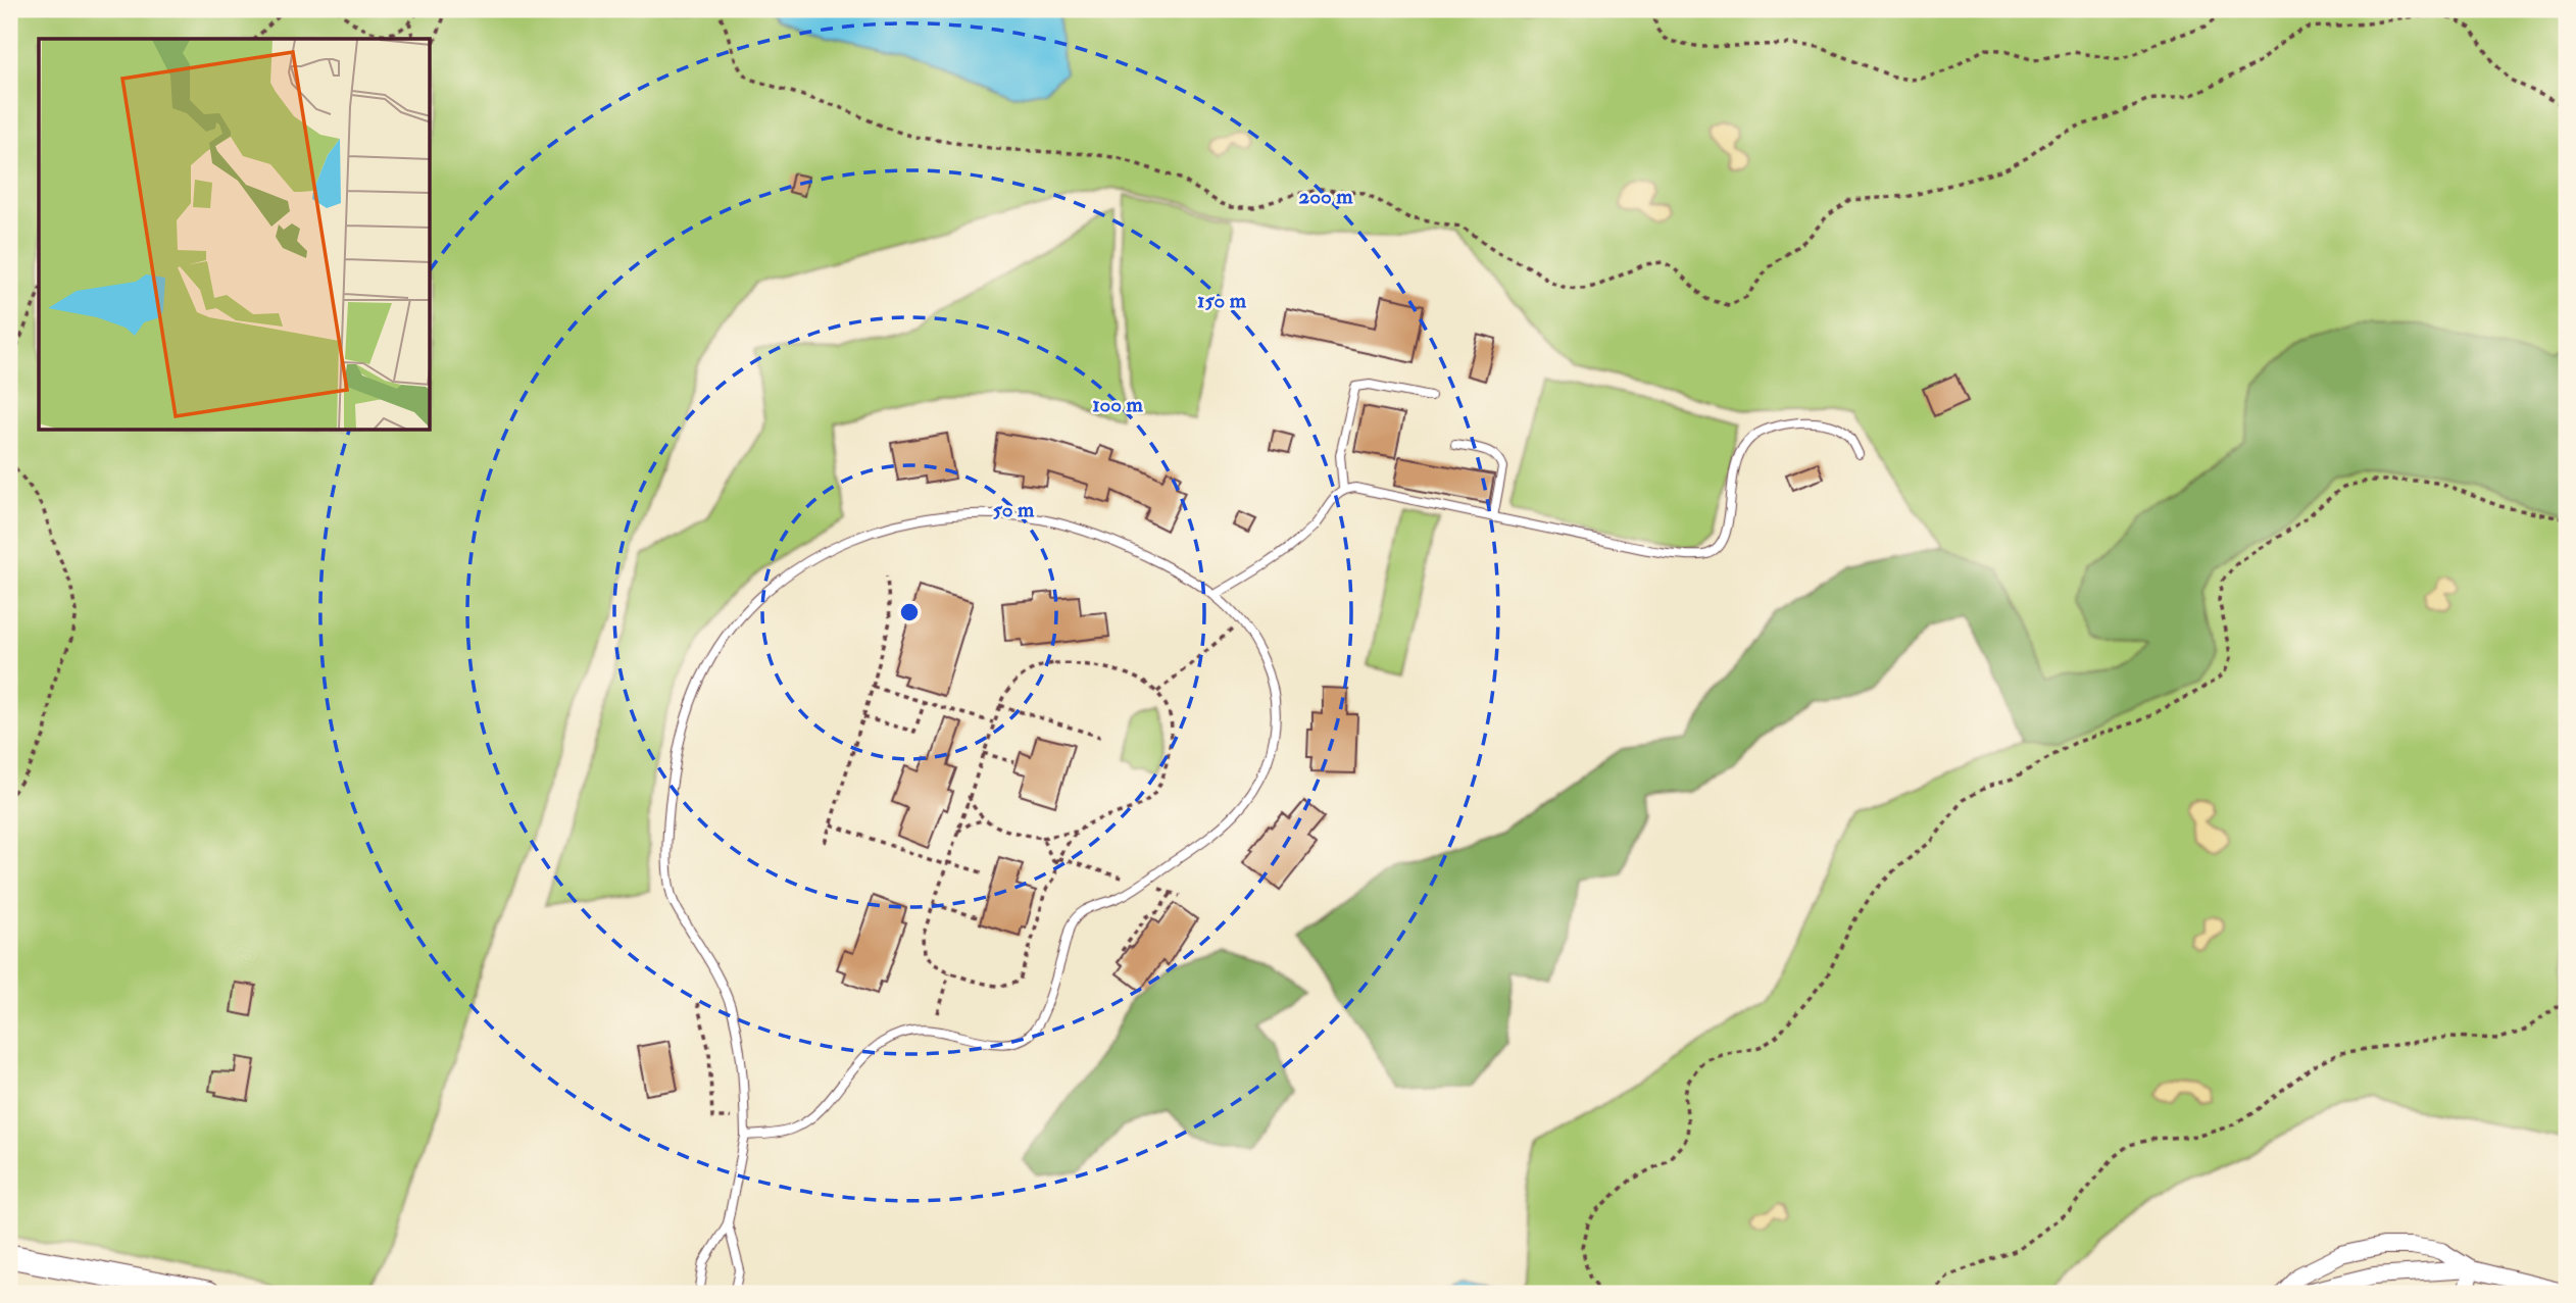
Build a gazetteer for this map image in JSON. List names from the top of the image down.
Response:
{
  "rings": [
    "200 m",
    "150 m",
    "100 m",
    "50 m"
  ]
}
